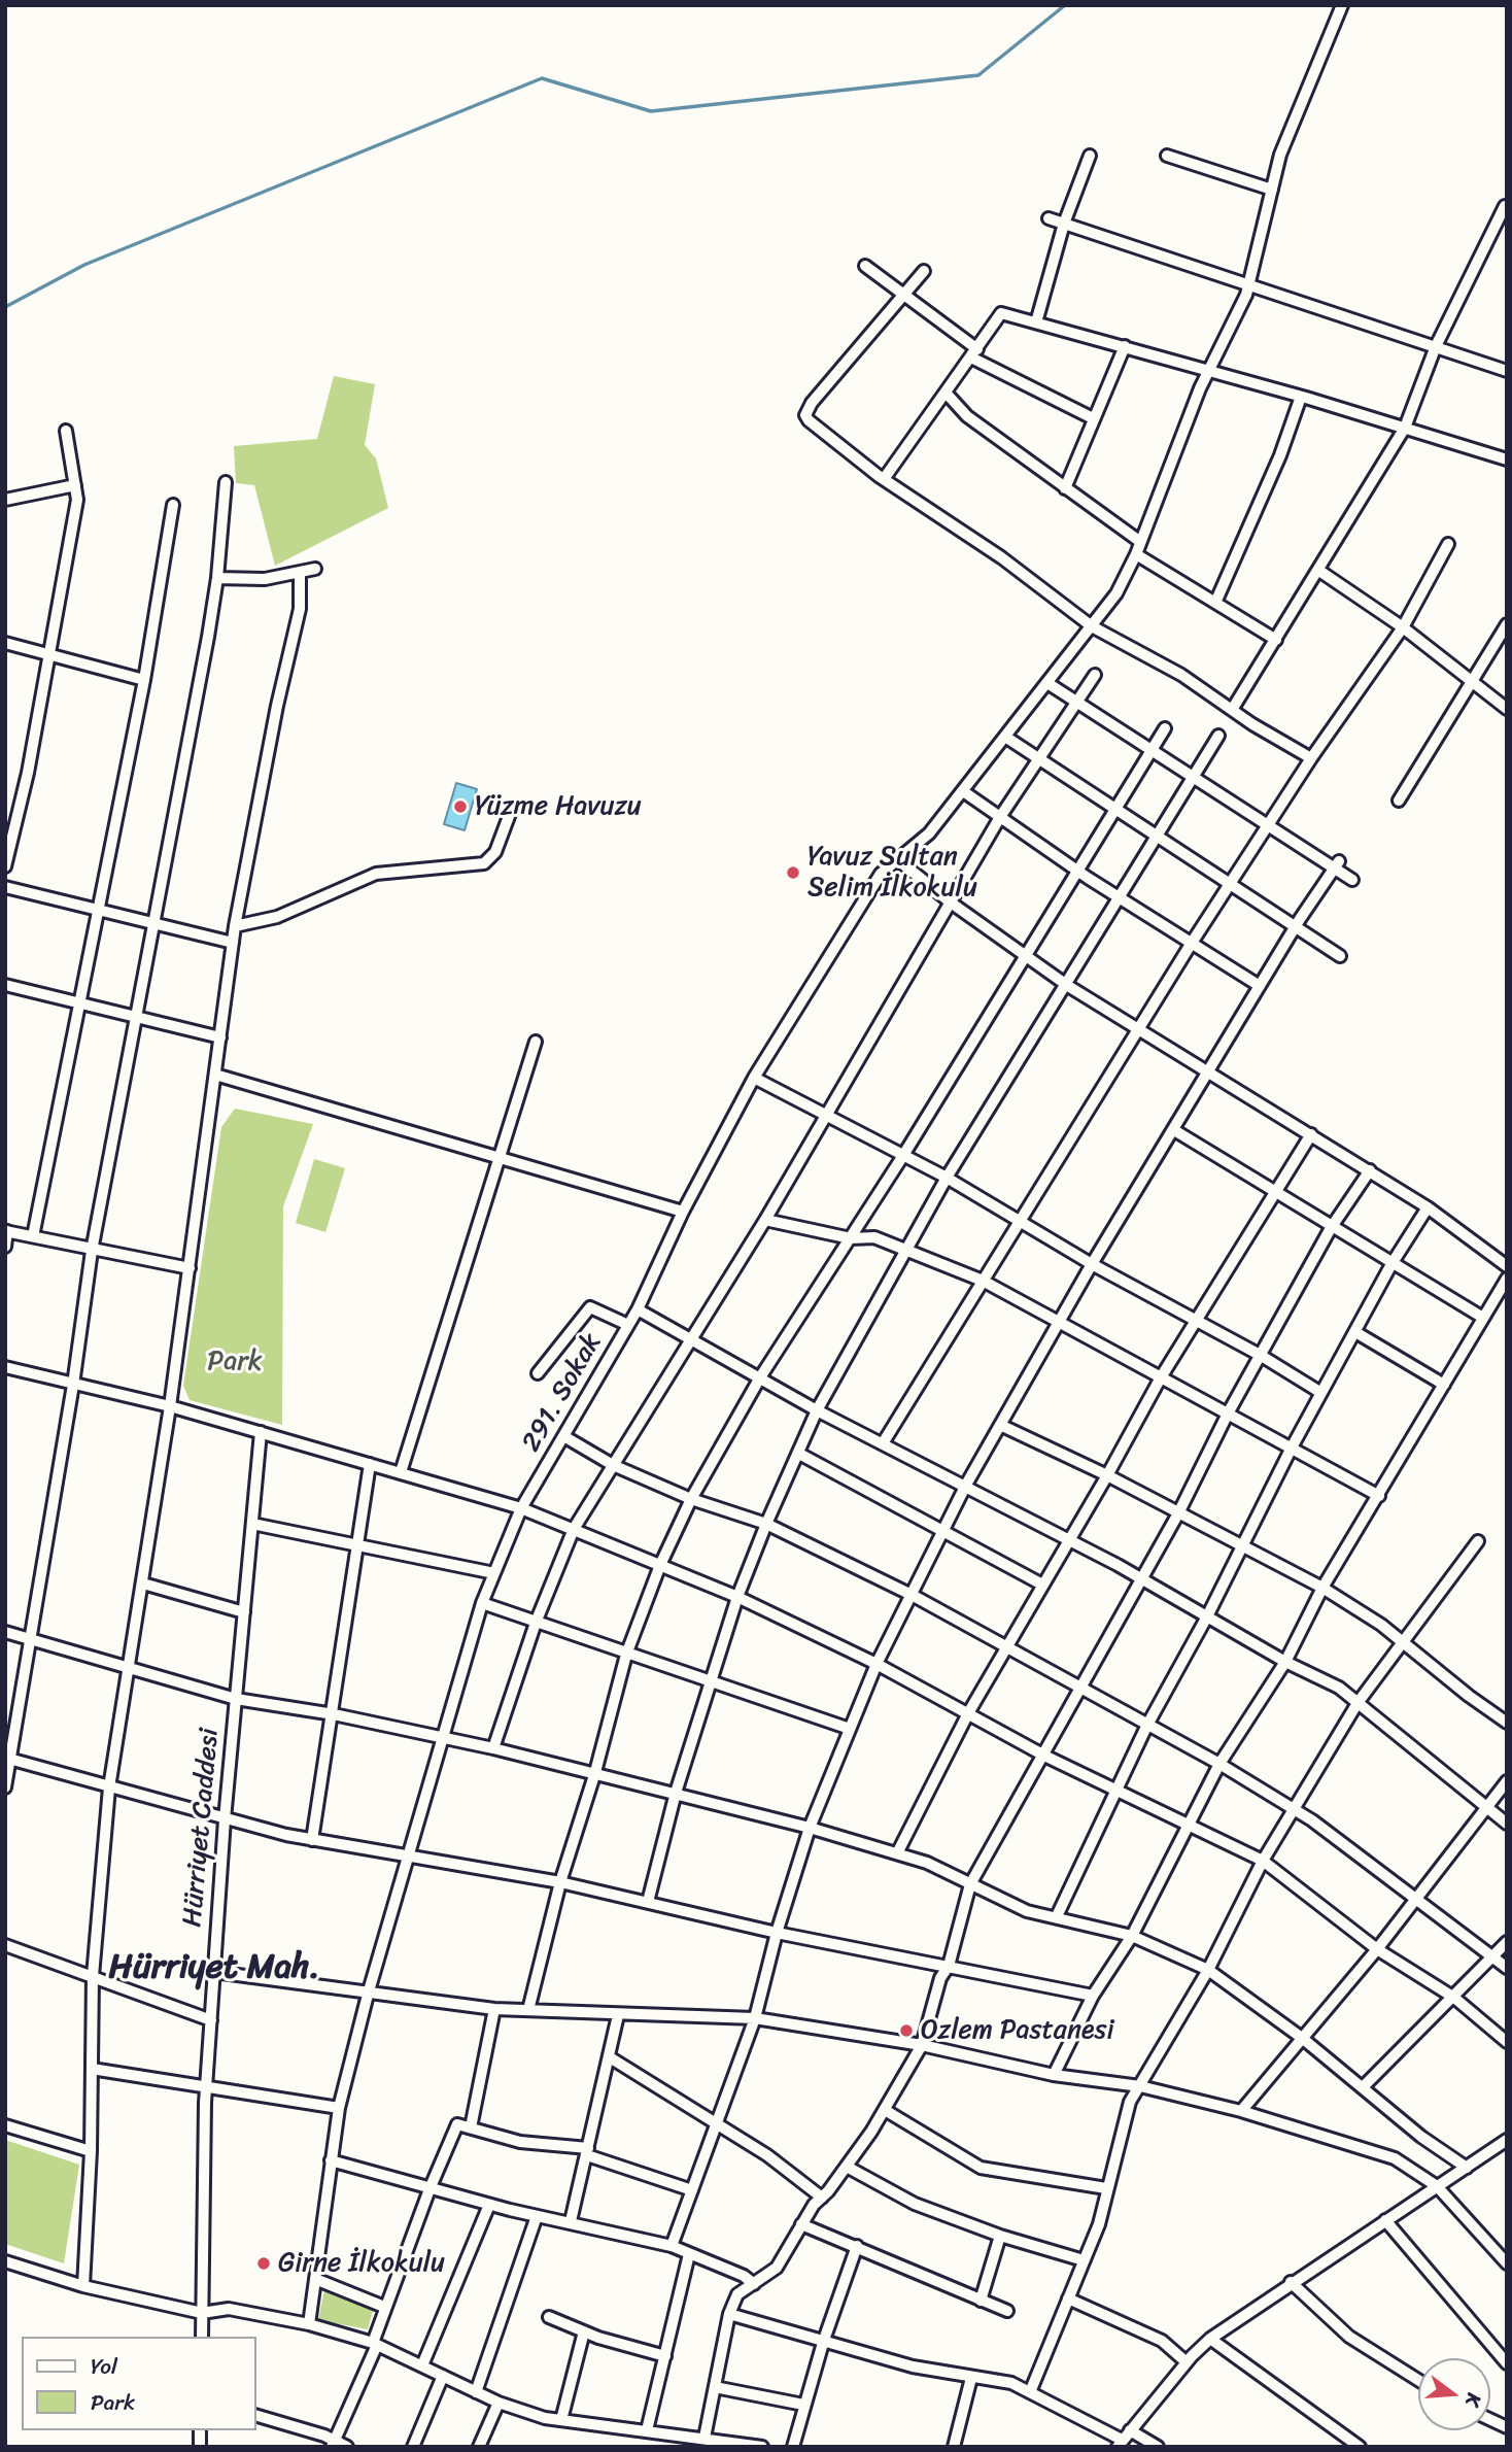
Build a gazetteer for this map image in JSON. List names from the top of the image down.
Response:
{
  "streets": {
    "street": ["291. Sokak", "Hürriyet Caddesi"]
  },
  "districts": ["Hürriyet Mah."],
  "parks": ["Park"],
  "places": [
    "Yüzme Havuzu",
    "Yavuz Sultan Selim İlkokulu",
    "Ozlem Pastanesi",
    "Girne İlkokulu"
  ],
  "legend": ["Yol", "Park"],
  "north": "right"
}
